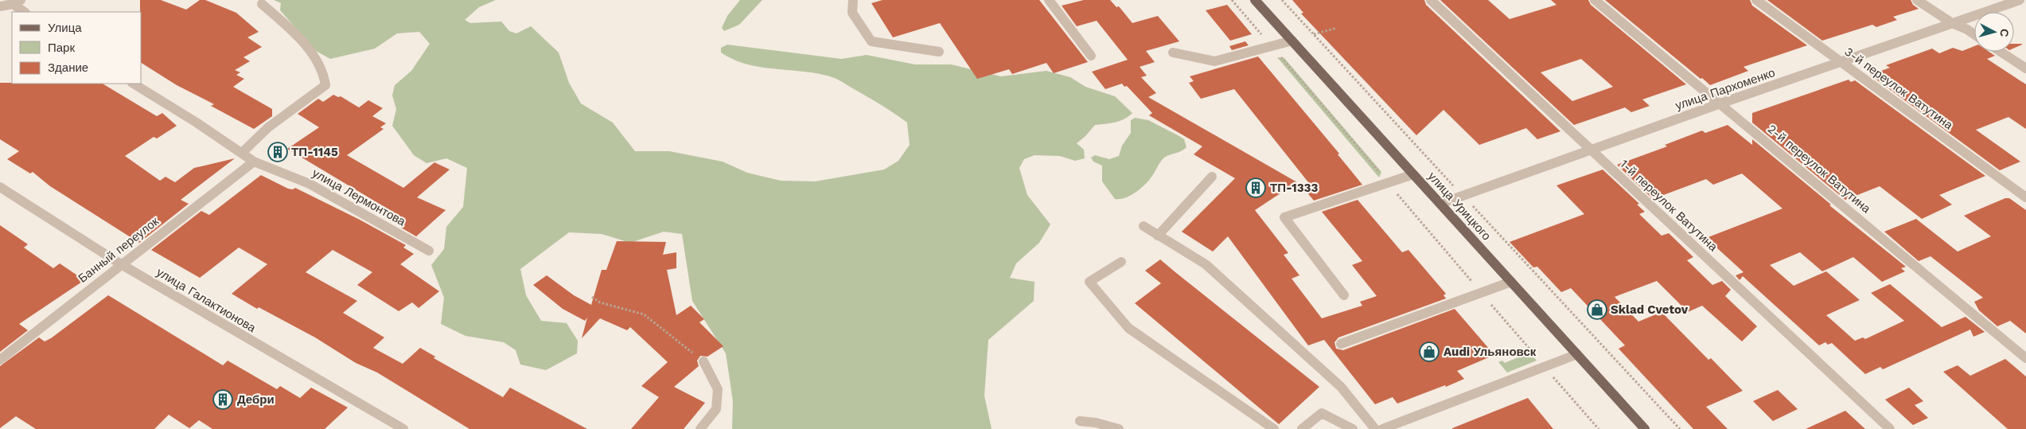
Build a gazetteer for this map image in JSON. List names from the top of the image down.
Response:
{
  "streets": {
    "main road": ["улица Урицкого"],
    "street": [
      "3-й переулок Ватутина",
      "улица Пархоменко",
      "2-й переулок Ватутина",
      "улица Лермонтова",
      "1-й переулок Ватутина",
      "Банный переулок",
      "улица Галактионова"
    ]
  },
  "crossings": [
    ["3-й переулок Ватутина", "улица Пархоменко"],
    ["улица Пархоменко", "2-й переулок Ватутина"],
    ["улица Пархоменко", "1-й переулок Ватутина"],
    ["улица Пархоменко", "улица Урицкого"],
    ["улица Лермонтова", "Банный переулок"],
    ["Банный переулок", "улица Галактионова"]
  ],
  "places": {
    "building": ["ТП-1145", "ТП-1333", "Дебри"],
    "shop": ["Sklad Cvetov", "Audi Ульяновск"]
  },
  "legend": ["Улица", "Парк", "Здание"],
  "north": "right"
}
